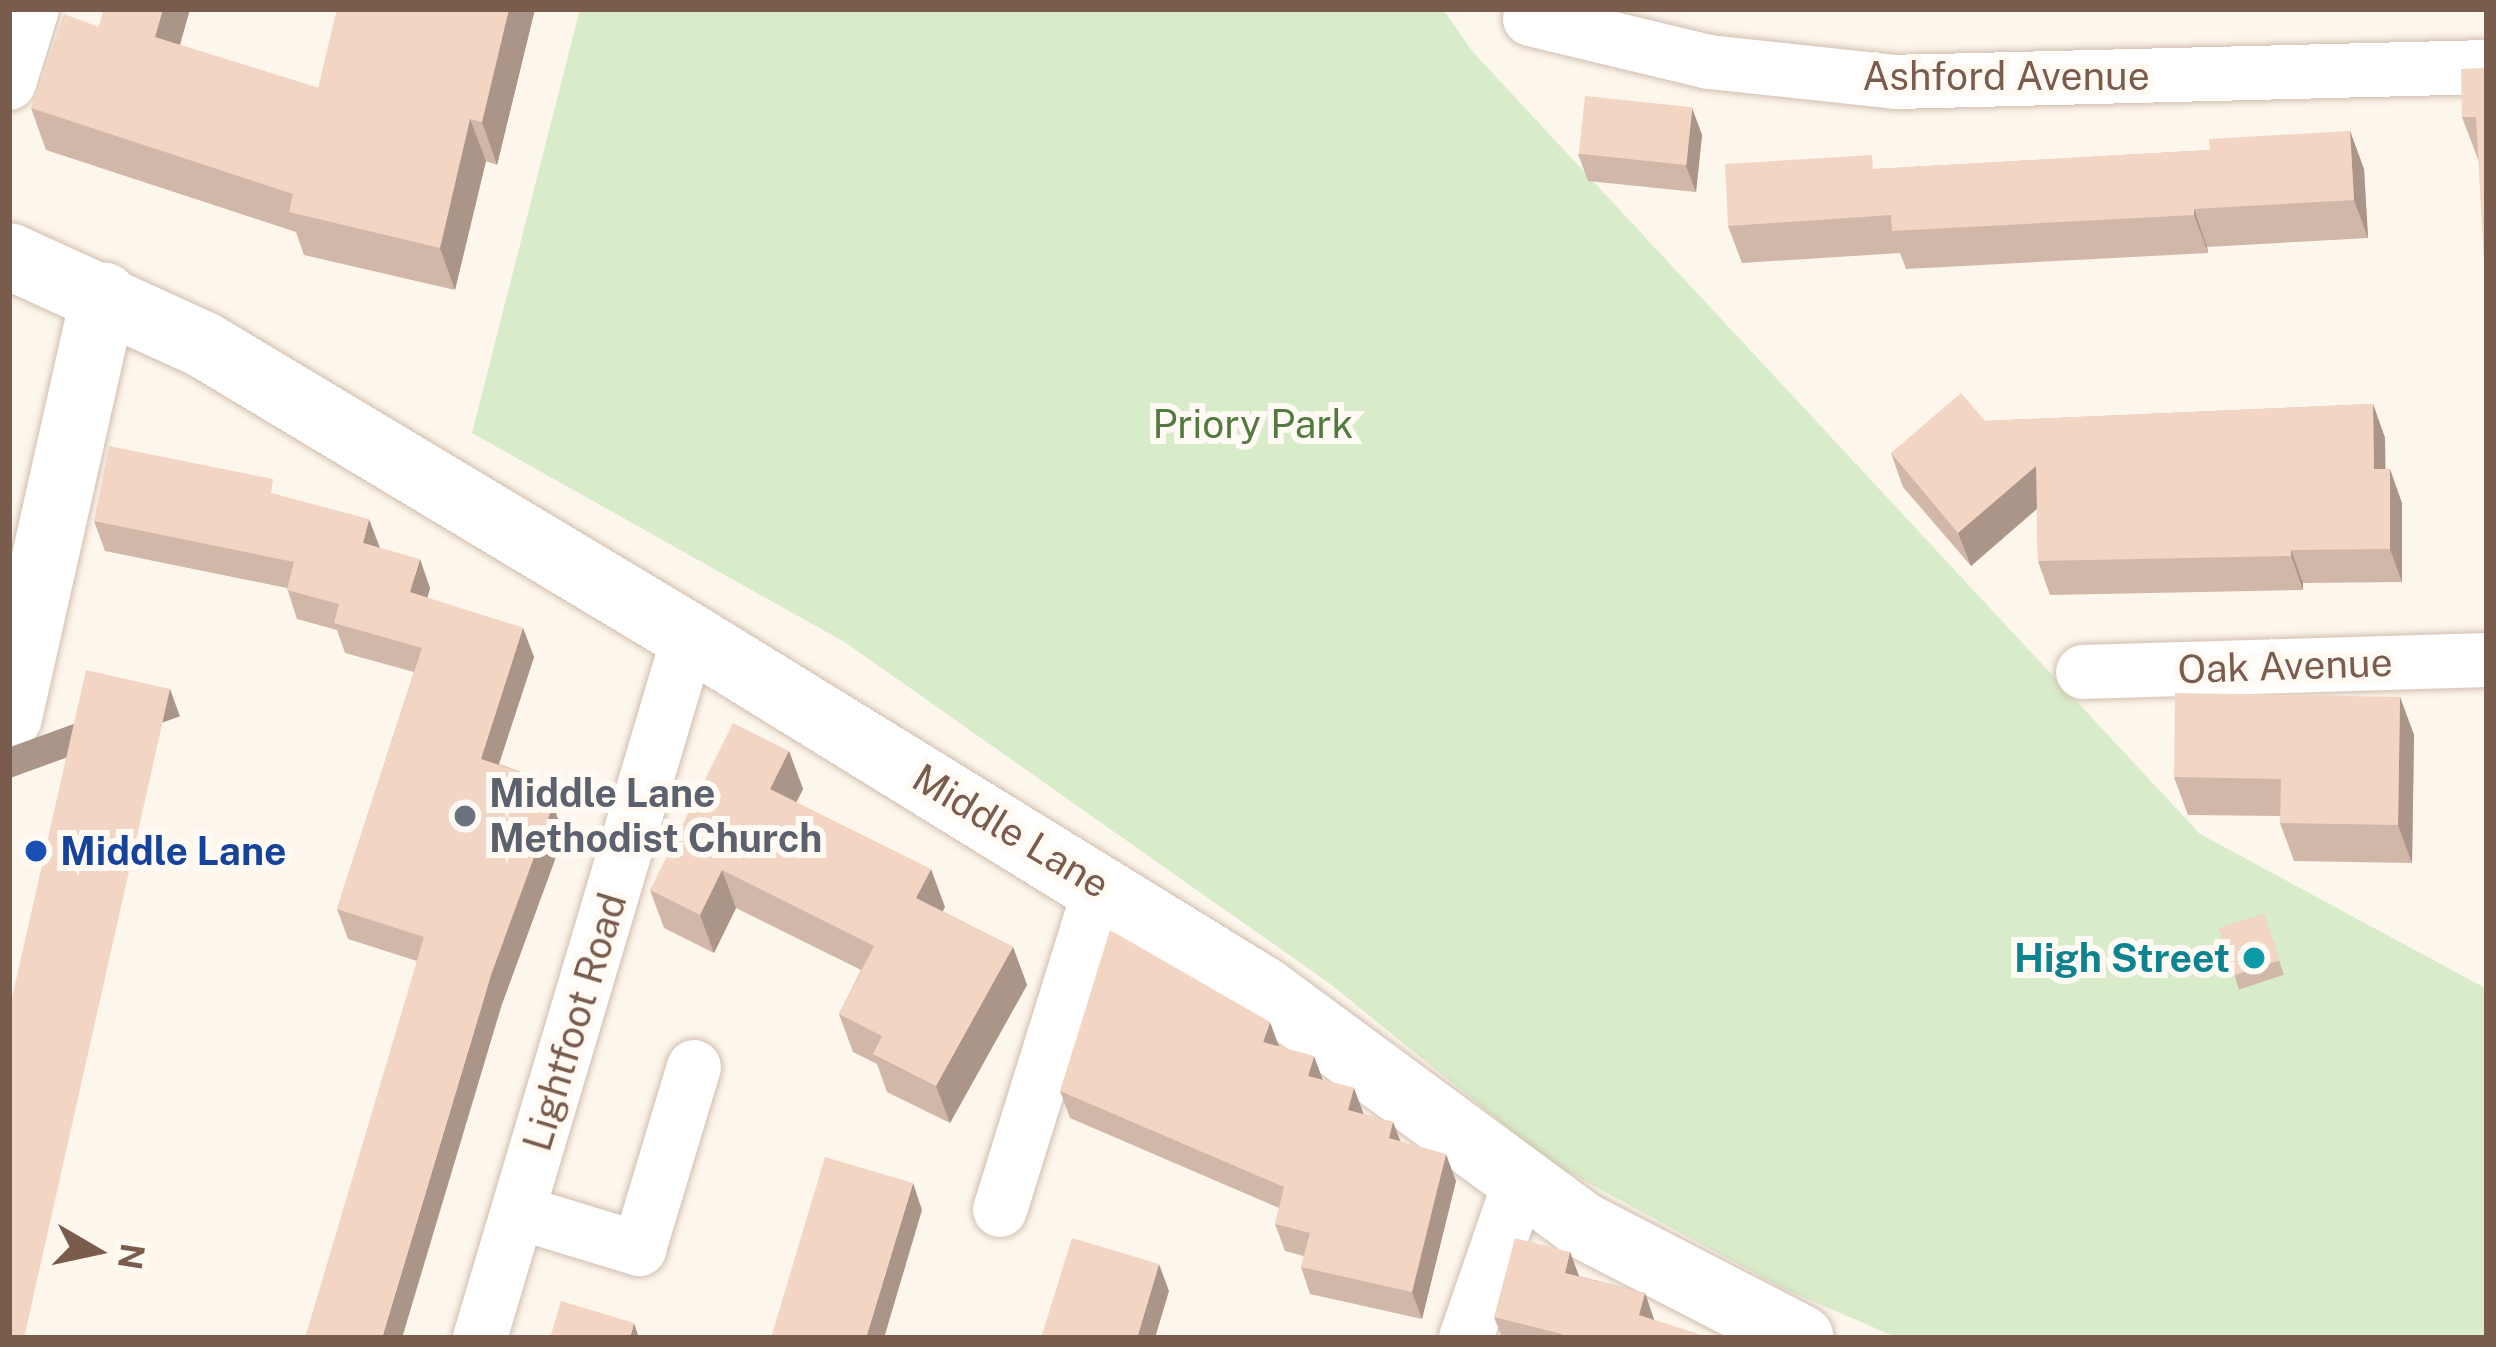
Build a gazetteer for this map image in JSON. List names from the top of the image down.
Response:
{
  "streets": {
    "street": [
      "Ashford Avenue",
      "Oak Avenue",
      "Middle Lane",
      "Lightfoot Road"
    ]
  },
  "crossings": [
    ["Middle Lane", "Lightfoot Road"]
  ],
  "parks": ["Priory Park"],
  "places": ["Middle Lane Methodist Church", "Middle Lane", "High Street"],
  "north": "right"
}
